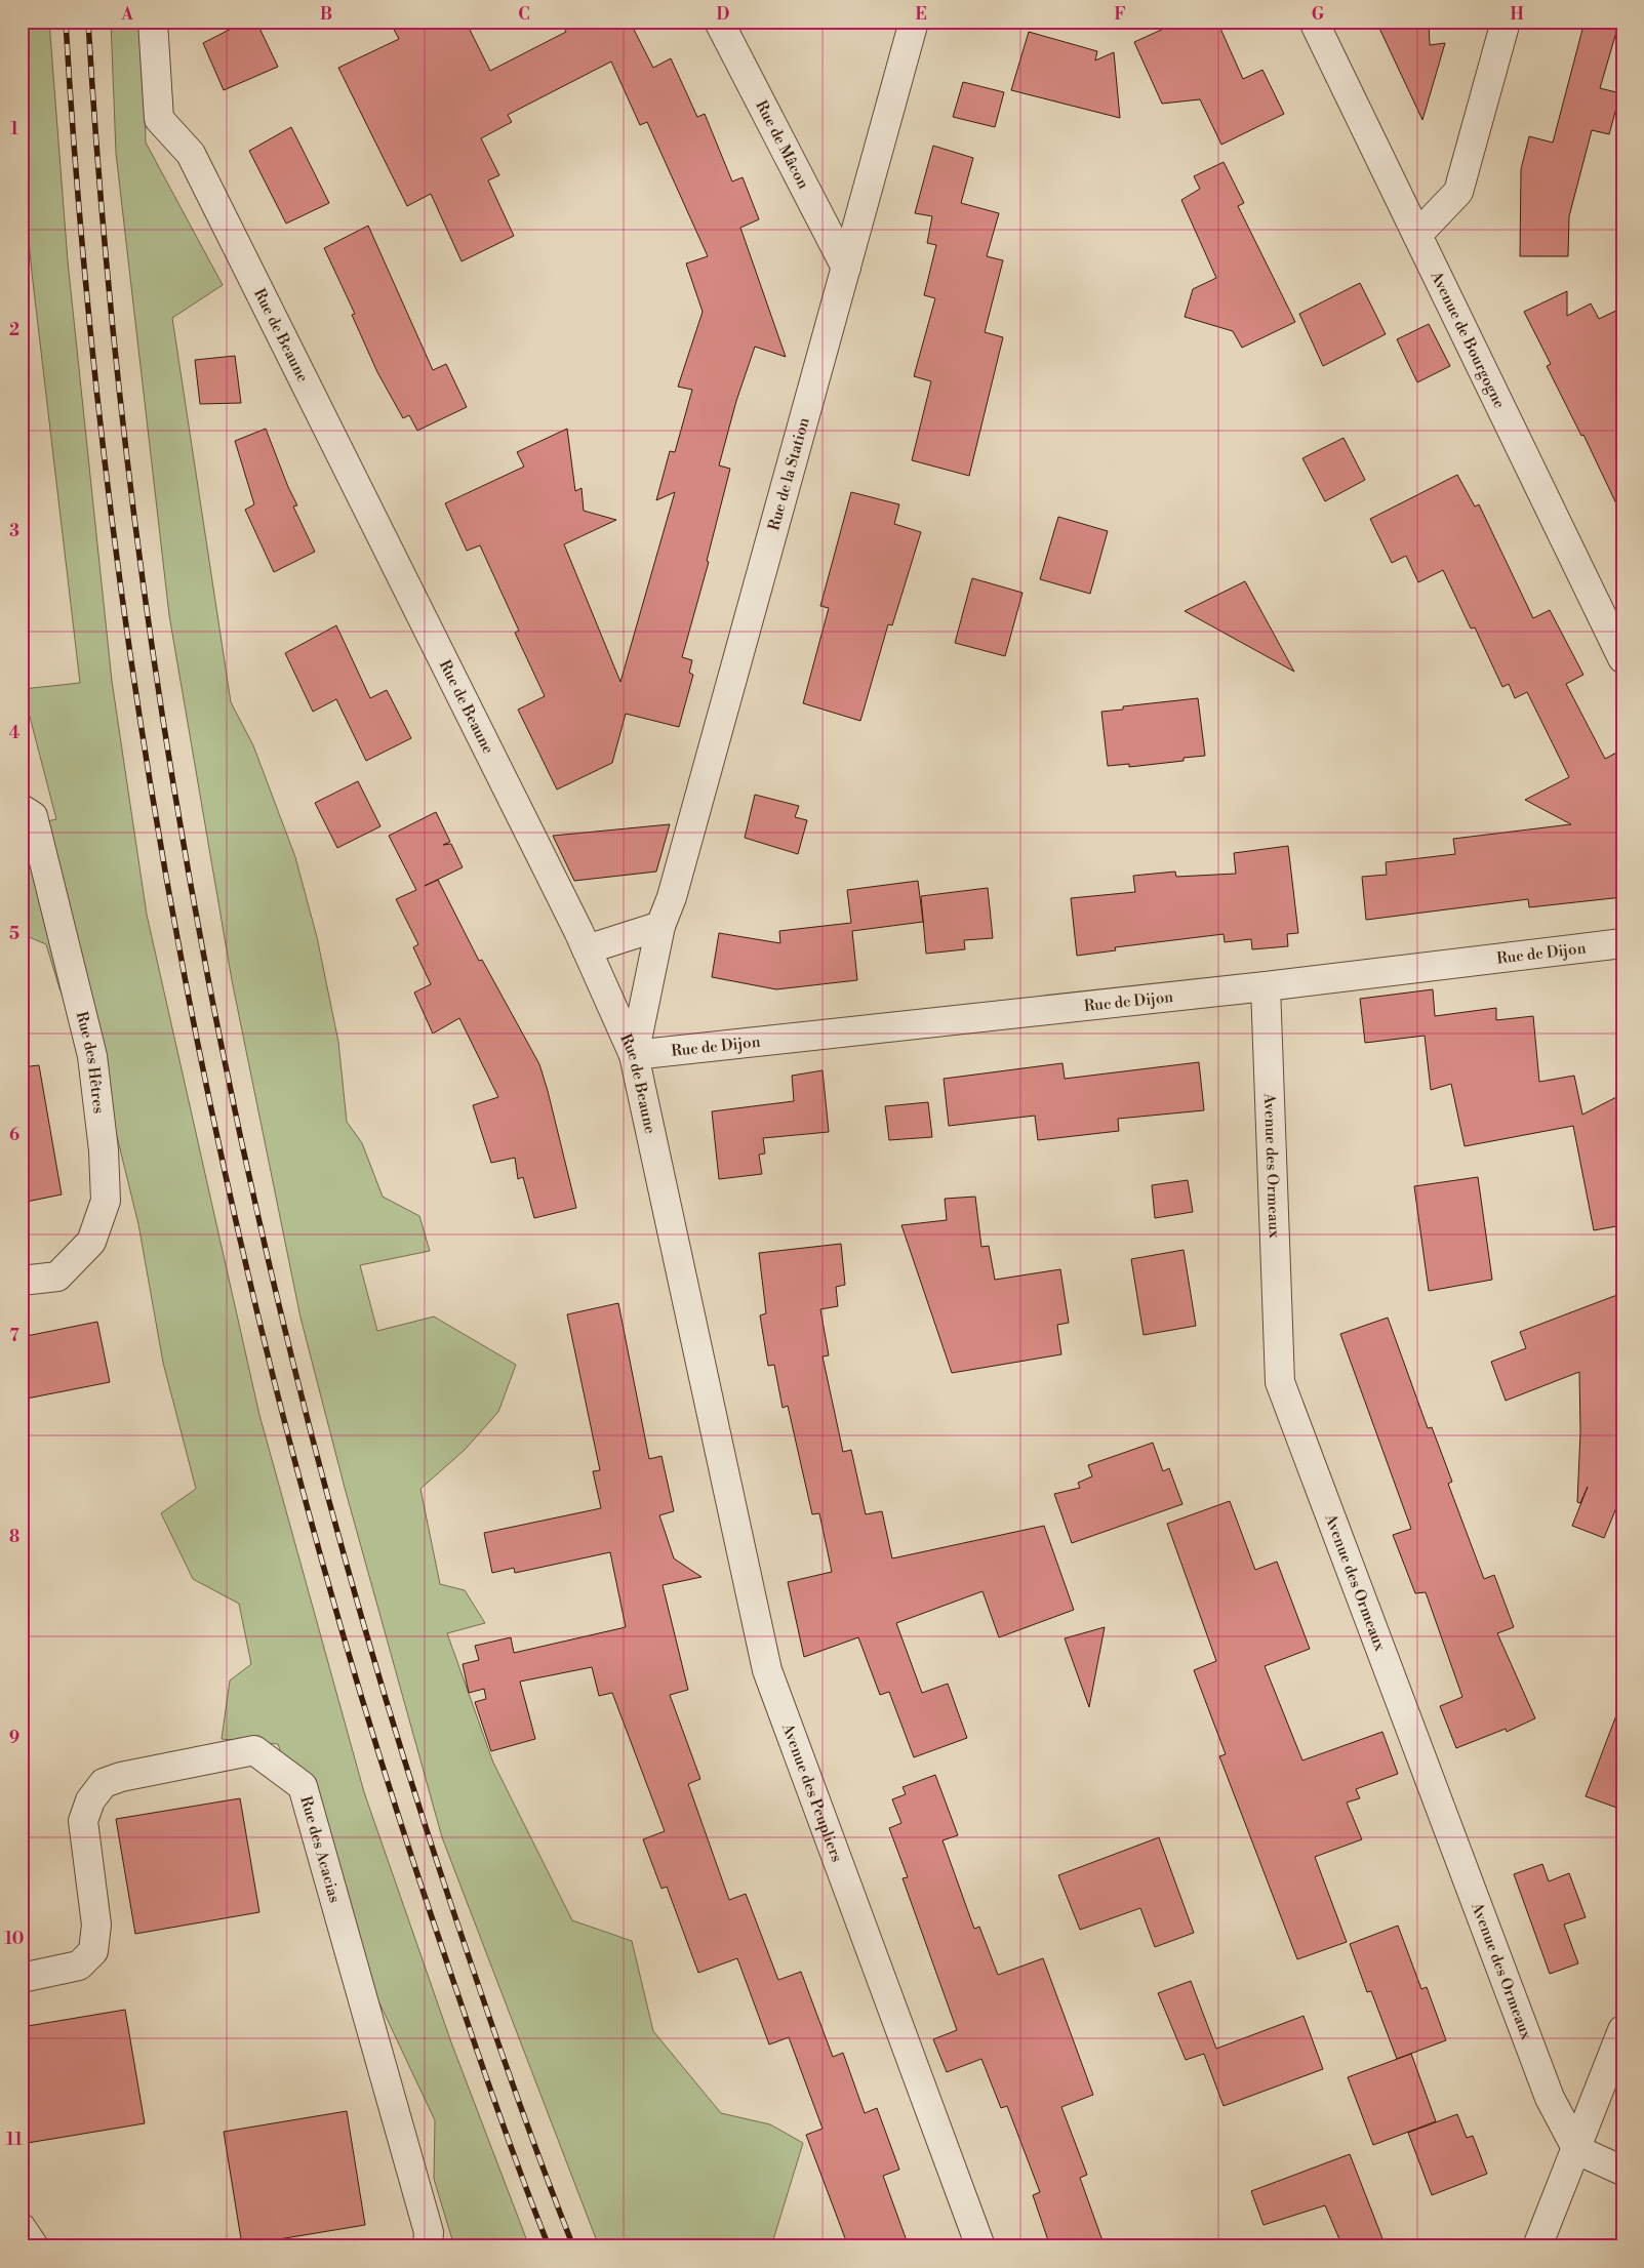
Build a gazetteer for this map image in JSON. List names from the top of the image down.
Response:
{
  "streets": {
    "street": [
      "Rue de Mâcon",
      "Rue de Beaune",
      "Avenue de Bourgogne",
      "Rue de la Station",
      "Rue de Dijon",
      "Rue des Hêtres",
      "Avenue des Ormeaux",
      "Avenue des Peupliers",
      "Rue des Acacias"
    ]
  },
  "crossings": [
    ["Rue de Mâcon", "Rue de la Station"],
    ["Rue de Beaune", "Rue de la Station"],
    ["Rue de Beaune", "Rue de Dijon"],
    ["Rue de Beaune", "Avenue des Peupliers"],
    ["Rue de la Station", "Rue de Dijon"],
    ["Rue de Dijon", "Avenue des Ormeaux"]
  ],
  "grid": {
    "columns": [
      "A",
      "B",
      "C",
      "D",
      "E",
      "F",
      "G",
      "H"
    ],
    "rows": [
      "1",
      "2",
      "3",
      "4",
      "5",
      "6",
      "7",
      "8",
      "9",
      "10",
      "11"
    ]
  }
}
